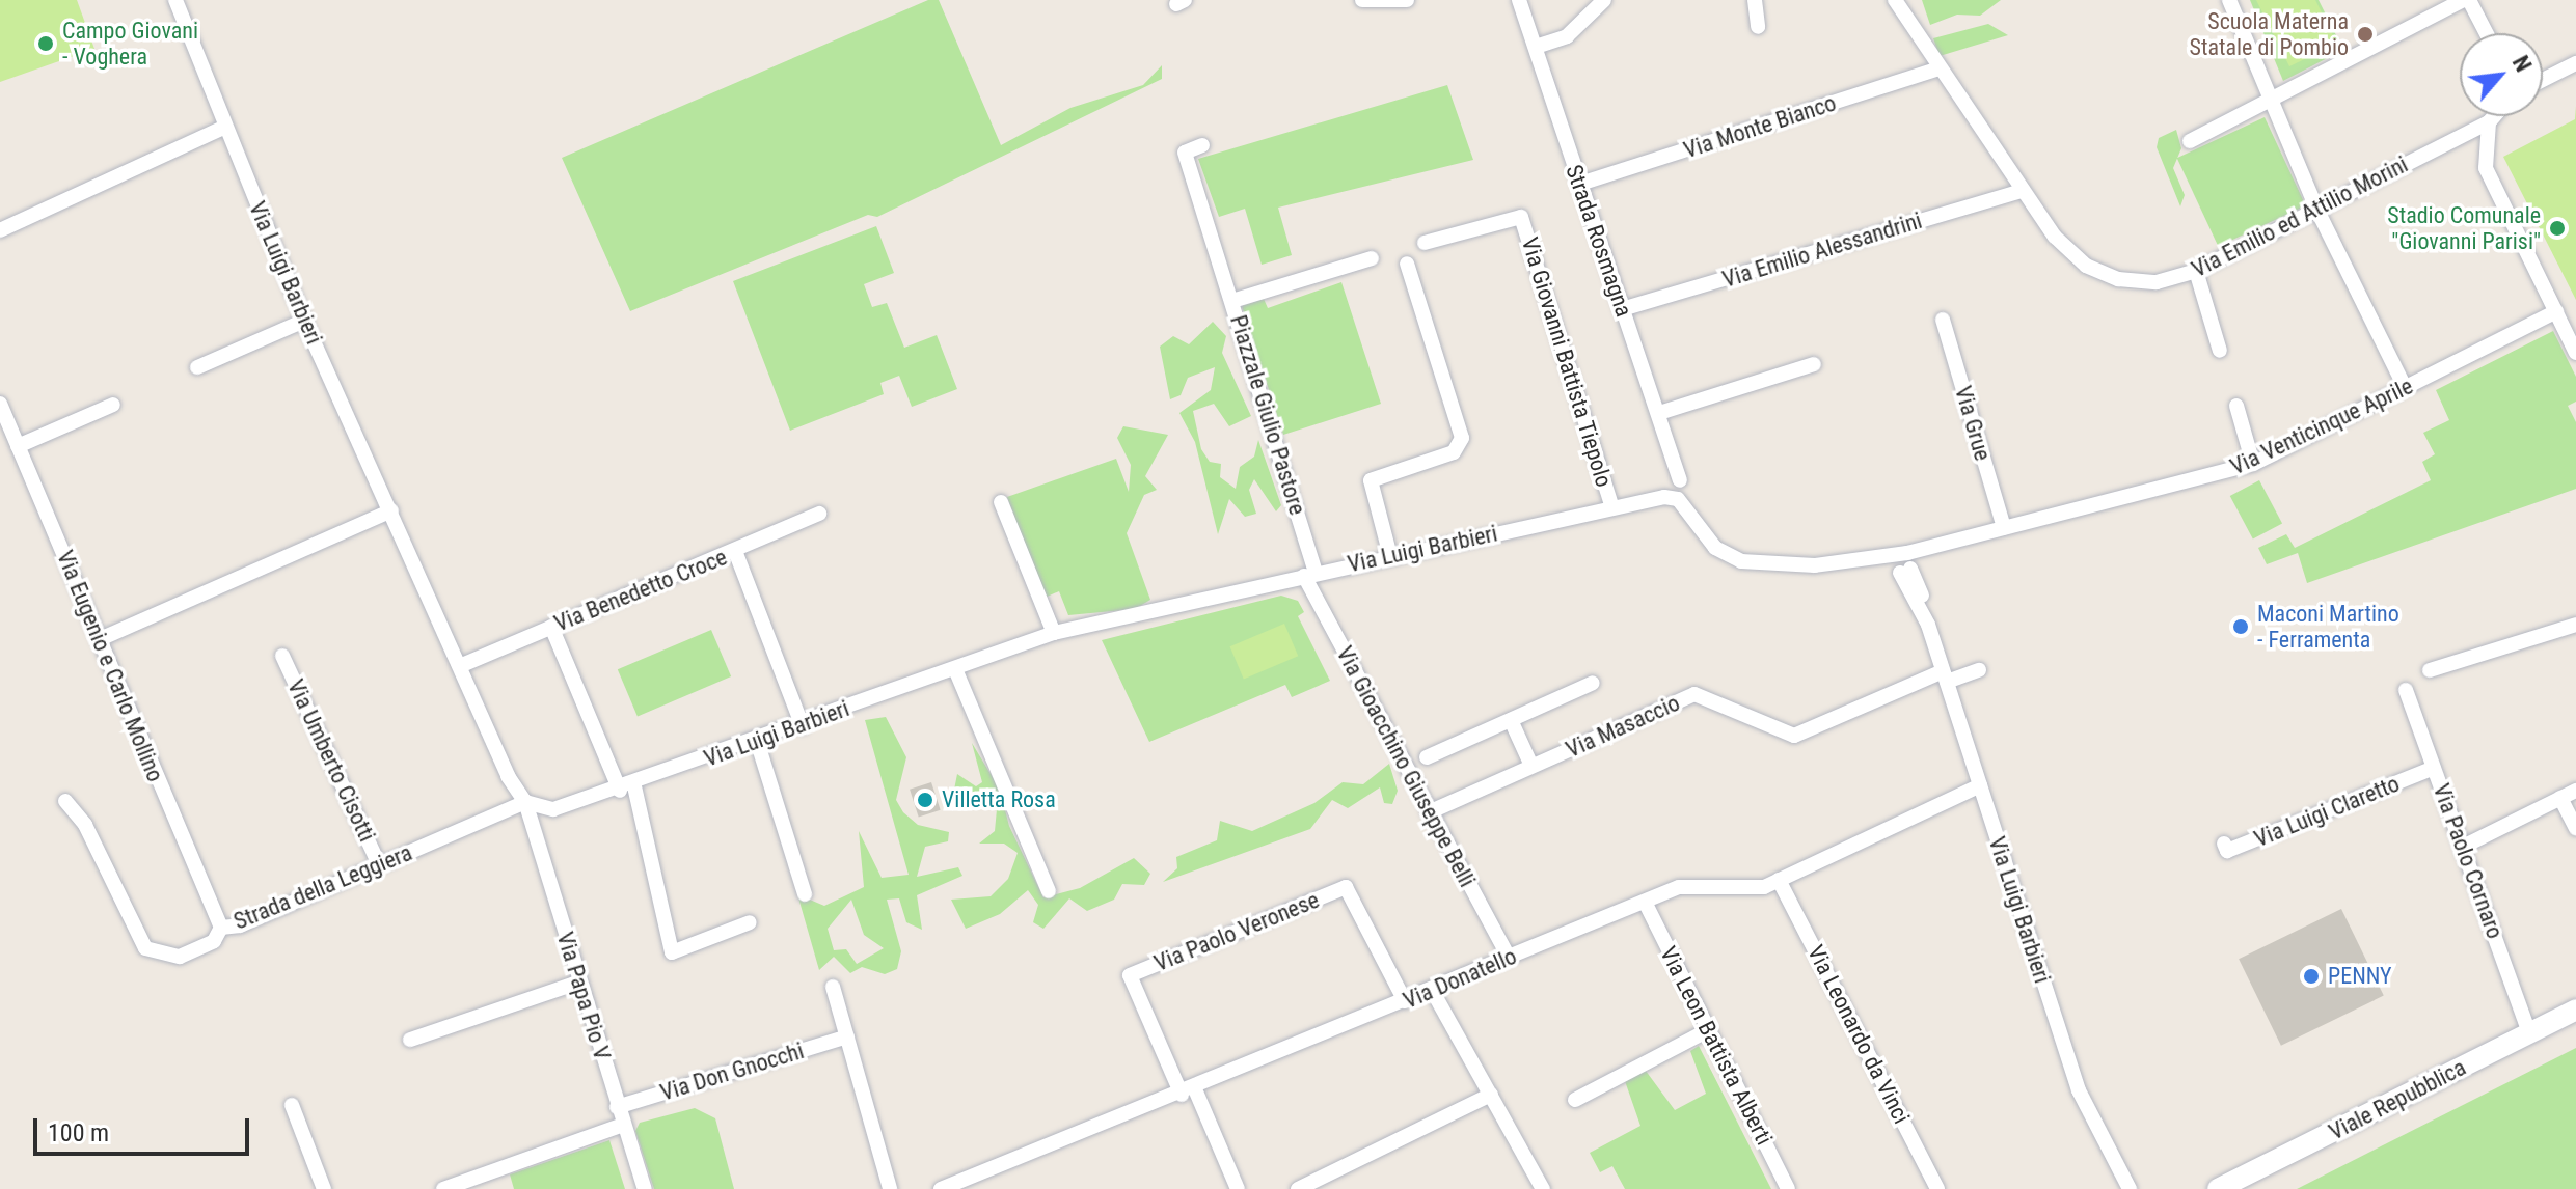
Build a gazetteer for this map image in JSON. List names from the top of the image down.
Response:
{
  "streets": {
    "main road": ["Viale Repubblica"],
    "street": [
      "Via Monte Bianco",
      "Via Emilio ed Attilio Morini",
      "Strada Rosmagna",
      "Via Emilio Alessandrini",
      "Via Luigi Barbieri",
      "Via Giovanni Battista Tiepolo",
      "Piazzale Giulio Pastore",
      "Via Grue",
      "Via Venticinque Aprile",
      "Via Benedetto Croce",
      "Via Eugenio e Carlo Mollino",
      "Via Masaccio",
      "Via Umberto Cisotti",
      "Via Gioacchino Giuseppe Belli",
      "Via Luigi Claretto",
      "Via Paolo Cornaro",
      "Strada della Leggiera",
      "Via Paolo Veronese",
      "Via Donatello",
      "Via Papa Pio V",
      "Via Leonardo da Vinci",
      "Via Leon Battista Alberti",
      "Via Don Gnocchi"
    ]
  },
  "crossings": [
    ["Via Monte Bianco", "Via Emilio ed Attilio Morini"],
    ["Via Monte Bianco", "Strada Rosmagna"],
    ["Via Emilio ed Attilio Morini", "Via Emilio Alessandrini"],
    ["Strada Rosmagna", "Via Emilio Alessandrini"],
    ["Via Luigi Barbieri", "Via Giovanni Battista Tiepolo"],
    ["Via Luigi Barbieri", "Piazzale Giulio Pastore"],
    ["Via Luigi Barbieri", "Via Venticinque Aprile"],
    ["Via Luigi Barbieri", "Via Benedetto Croce"],
    ["Via Luigi Barbieri", "Via Masaccio"],
    ["Via Luigi Barbieri", "Via Gioacchino Giuseppe Belli"],
    ["Via Luigi Barbieri", "Strada della Leggiera"],
    ["Via Luigi Barbieri", "Via Donatello"],
    ["Via Luigi Barbieri", "Via Papa Pio V"],
    ["Piazzale Giulio Pastore", "Via Gioacchino Giuseppe Belli"],
    ["Via Grue", "Via Venticinque Aprile"],
    ["Via Eugenio e Carlo Mollino", "Strada della Leggiera"],
    ["Via Masaccio", "Via Gioacchino Giuseppe Belli"],
    ["Via Umberto Cisotti", "Strada della Leggiera"],
    ["Via Gioacchino Giuseppe Belli", "Via Donatello"],
    ["Via Luigi Claretto", "Via Paolo Cornaro"],
    ["Via Paolo Cornaro", "Viale Repubblica"],
    ["Strada della Leggiera", "Via Papa Pio V"],
    ["Via Paolo Veronese", "Via Donatello"],
    ["Via Donatello", "Via Leonardo da Vinci"],
    ["Via Donatello", "Via Leon Battista Alberti"],
    ["Via Papa Pio V", "Via Don Gnocchi"]
  ],
  "places": [
    "Scuola Materna Statale di Pombio",
    "Campo Giovani - Voghera",
    "Stadio Comunale \"Giovanni Parisi\"",
    "Maconi Martino - Ferramenta",
    "Villetta Rosa",
    "PENNY"
  ],
  "scale_bar": "100 m",
  "north": "top right"
}
